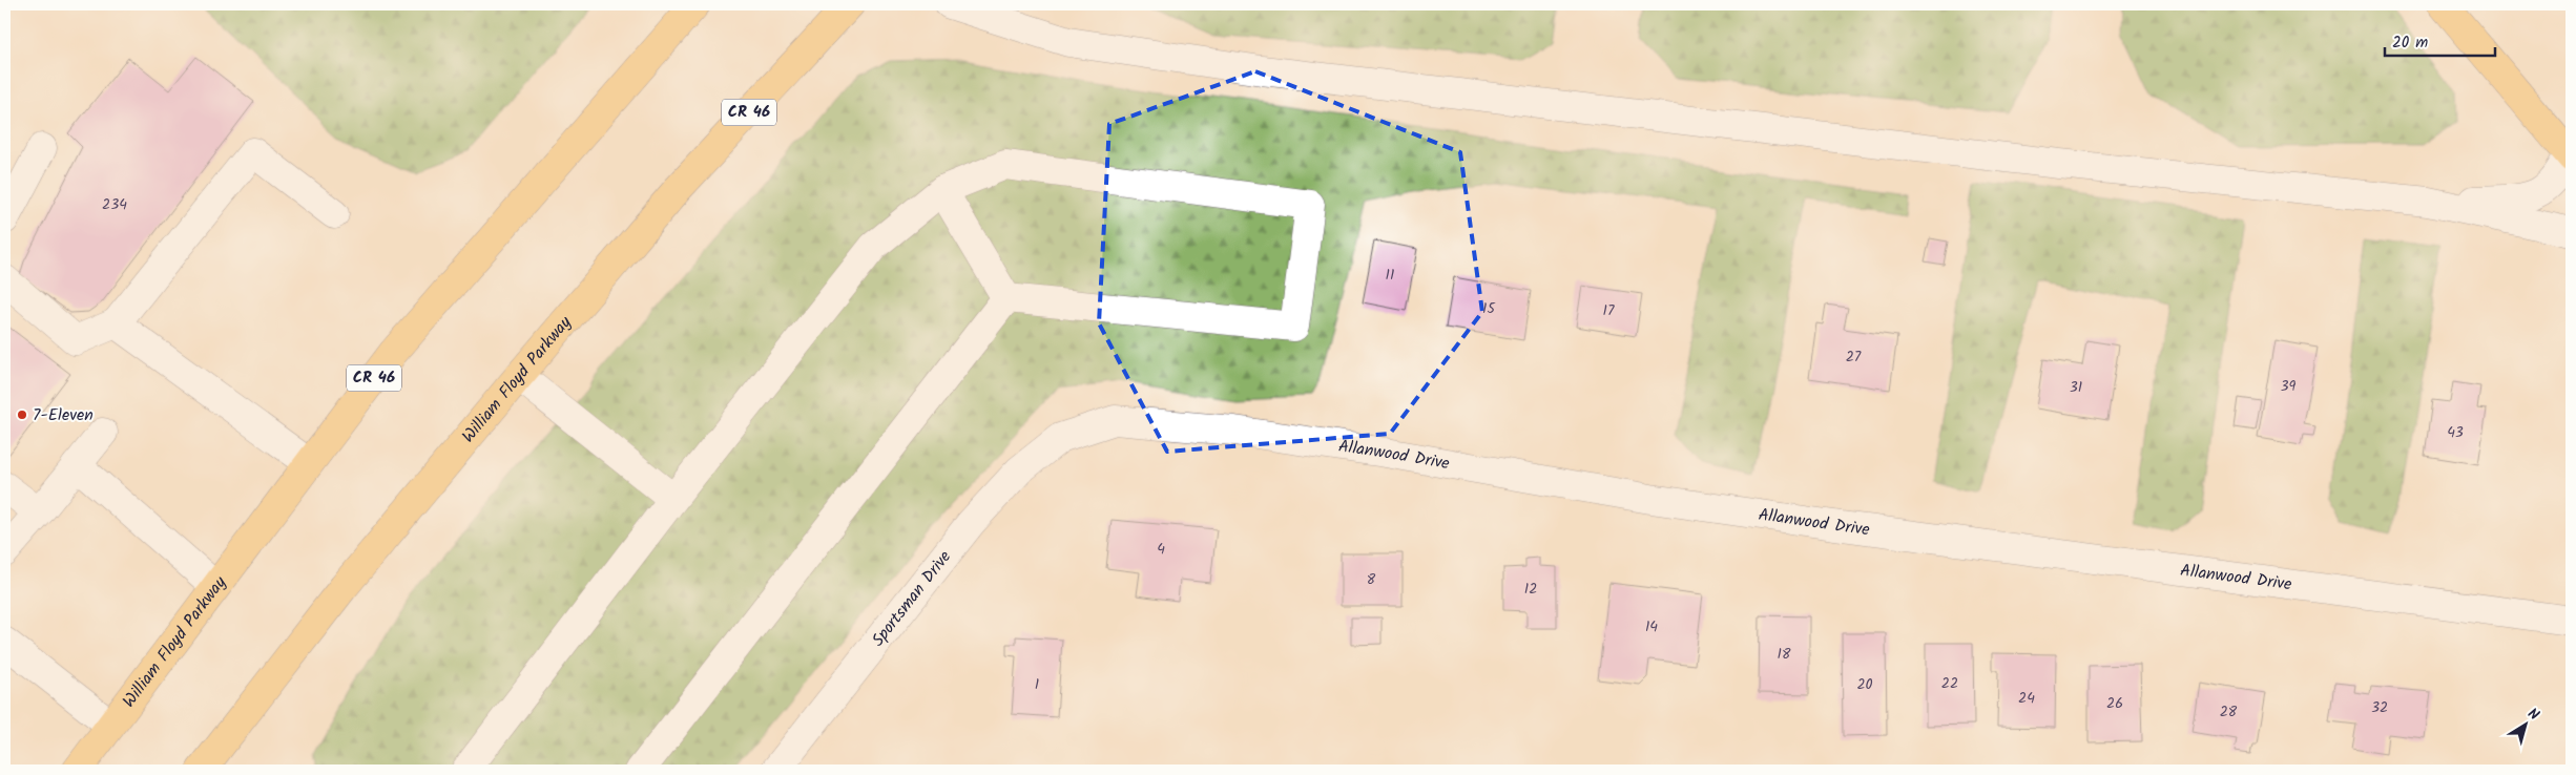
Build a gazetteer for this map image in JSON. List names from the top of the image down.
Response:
{
  "streets": {
    "main road": ["CR 46", "William Floyd Parkway"],
    "street": ["Allanwood Drive", "Sportsman Drive"]
  },
  "crossings": [
    ["Allanwood Drive", "Sportsman Drive"]
  ],
  "places": ["7-Eleven"],
  "house_numbers": [
    "234",
    "11",
    "15",
    "17",
    "27",
    "39",
    "31",
    "43",
    "4",
    "8",
    "12",
    "14",
    "18",
    "22",
    "1",
    "20",
    "24",
    "26",
    "32",
    "28"
  ],
  "scale_bar": "20 m",
  "north": "top right"
}
